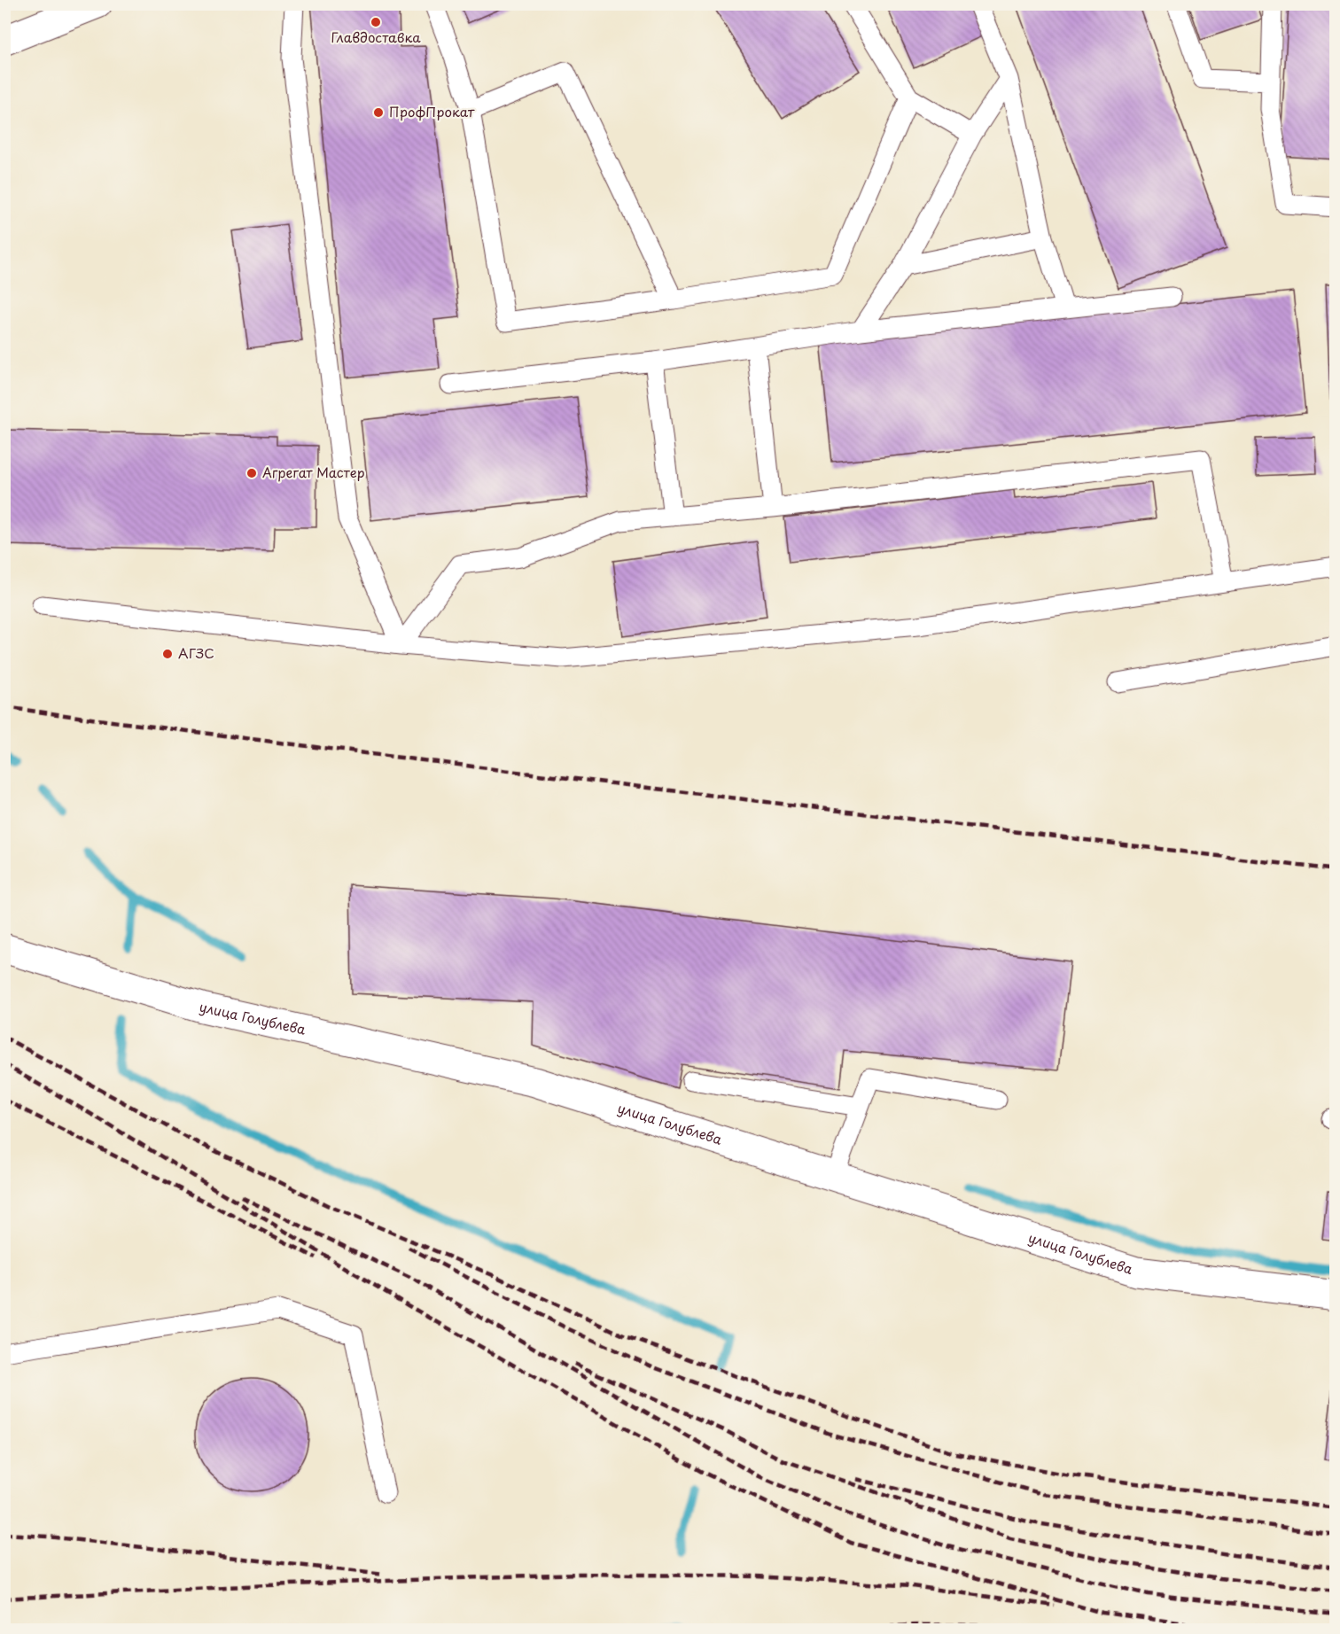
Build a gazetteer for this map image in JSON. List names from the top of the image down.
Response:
{
  "streets": {
    "street": ["улица Голублева"]
  },
  "places": [
    "Главдоставка",
    "ПрофПрокат",
    "Агрегат Мастер",
    "АГЗС"
  ]
}
